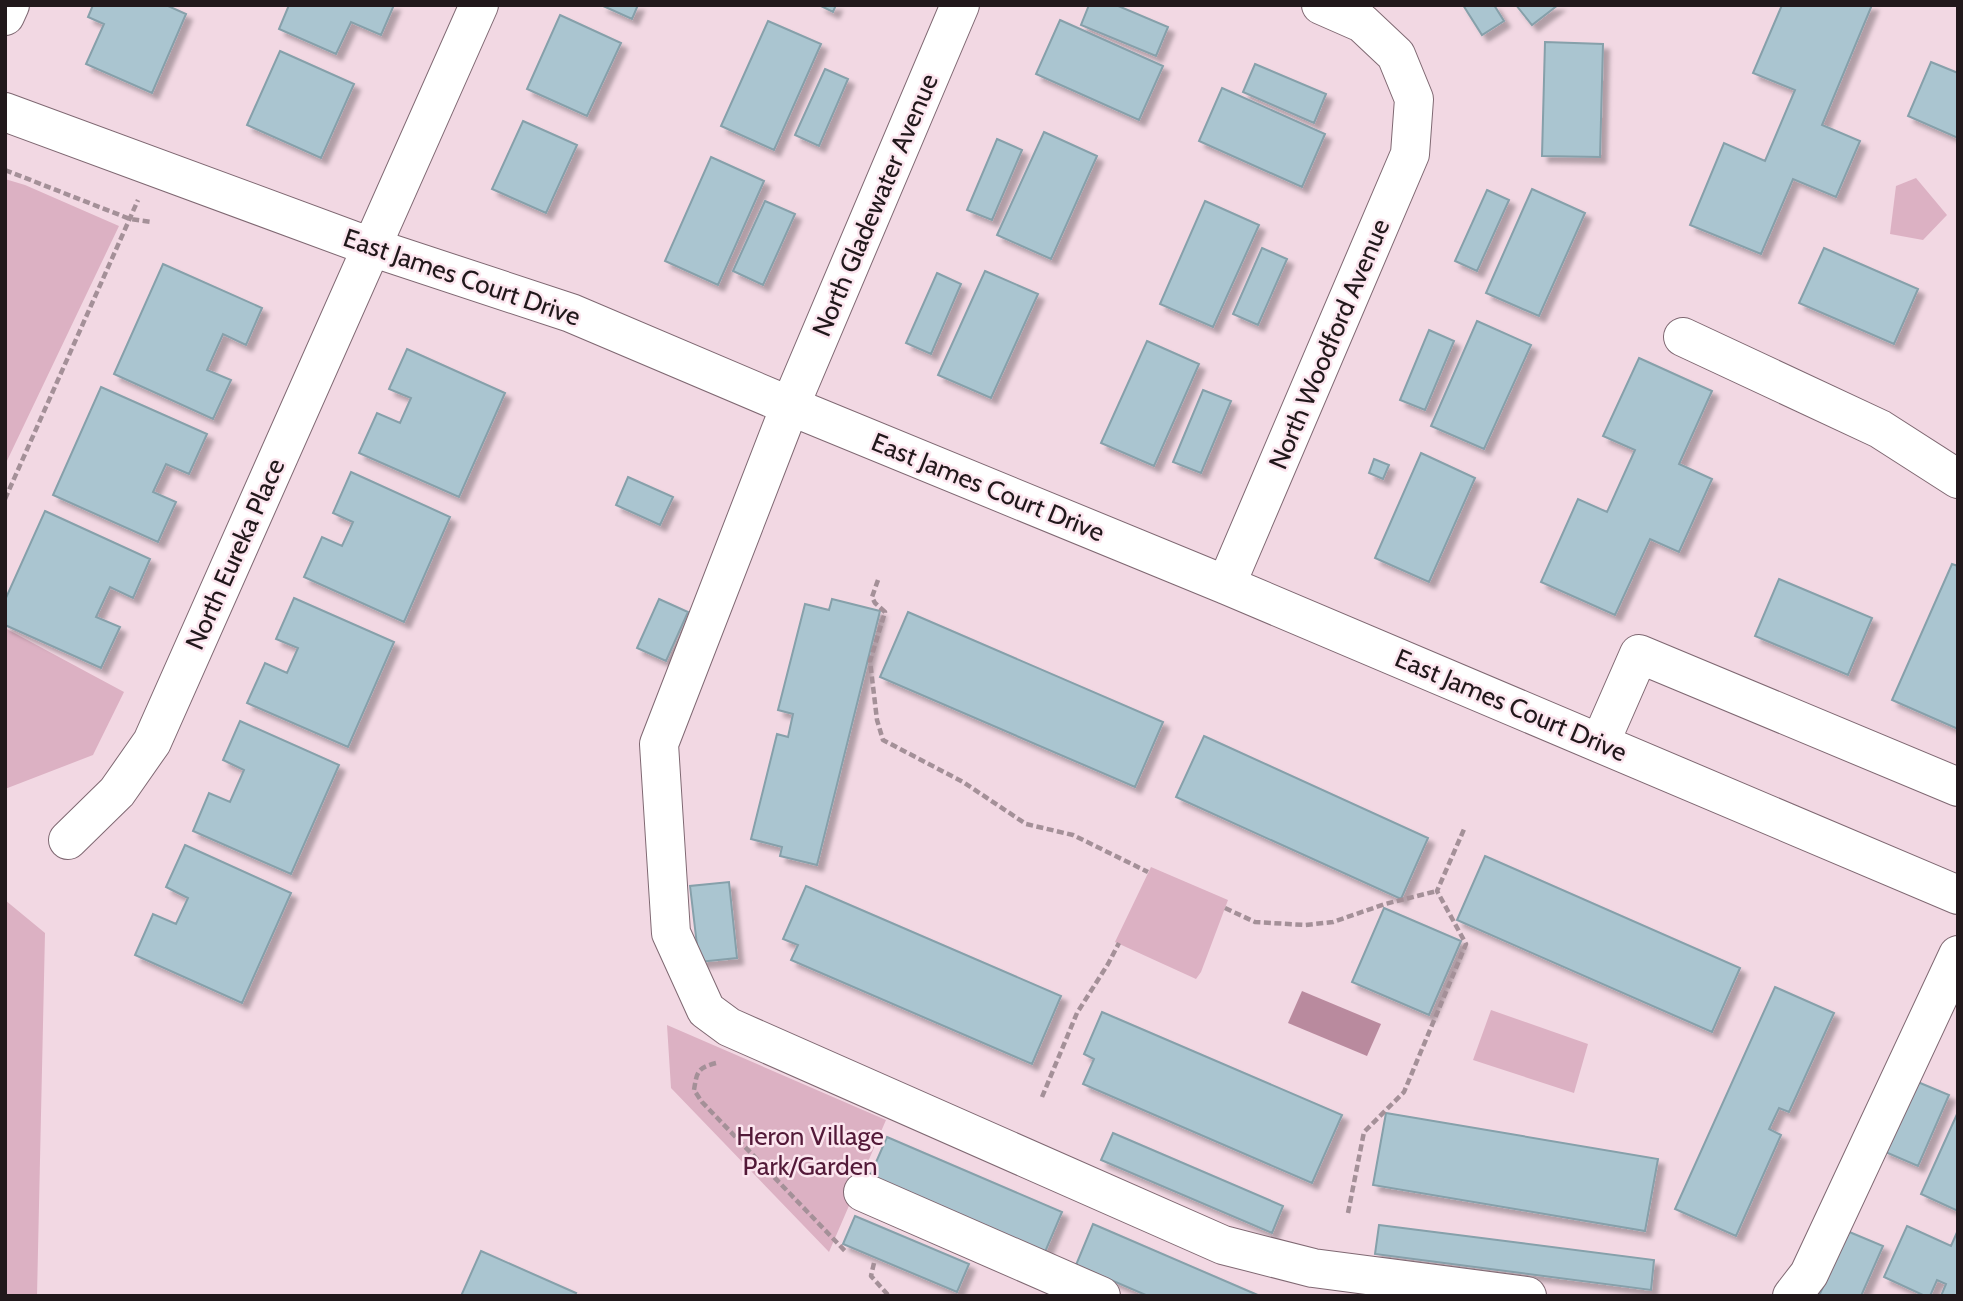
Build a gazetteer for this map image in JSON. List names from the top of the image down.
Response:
{
  "streets": {
    "street": [
      "North Gladewater Avenue",
      "East James Court Drive",
      "North Woodford Avenue",
      "North Eureka Place"
    ]
  },
  "crossings": [
    ["North Gladewater Avenue", "East James Court Drive"],
    ["East James Court Drive", "North Woodford Avenue"],
    ["East James Court Drive", "North Eureka Place"]
  ],
  "parks": ["Heron Village Park/Garden"]
}
